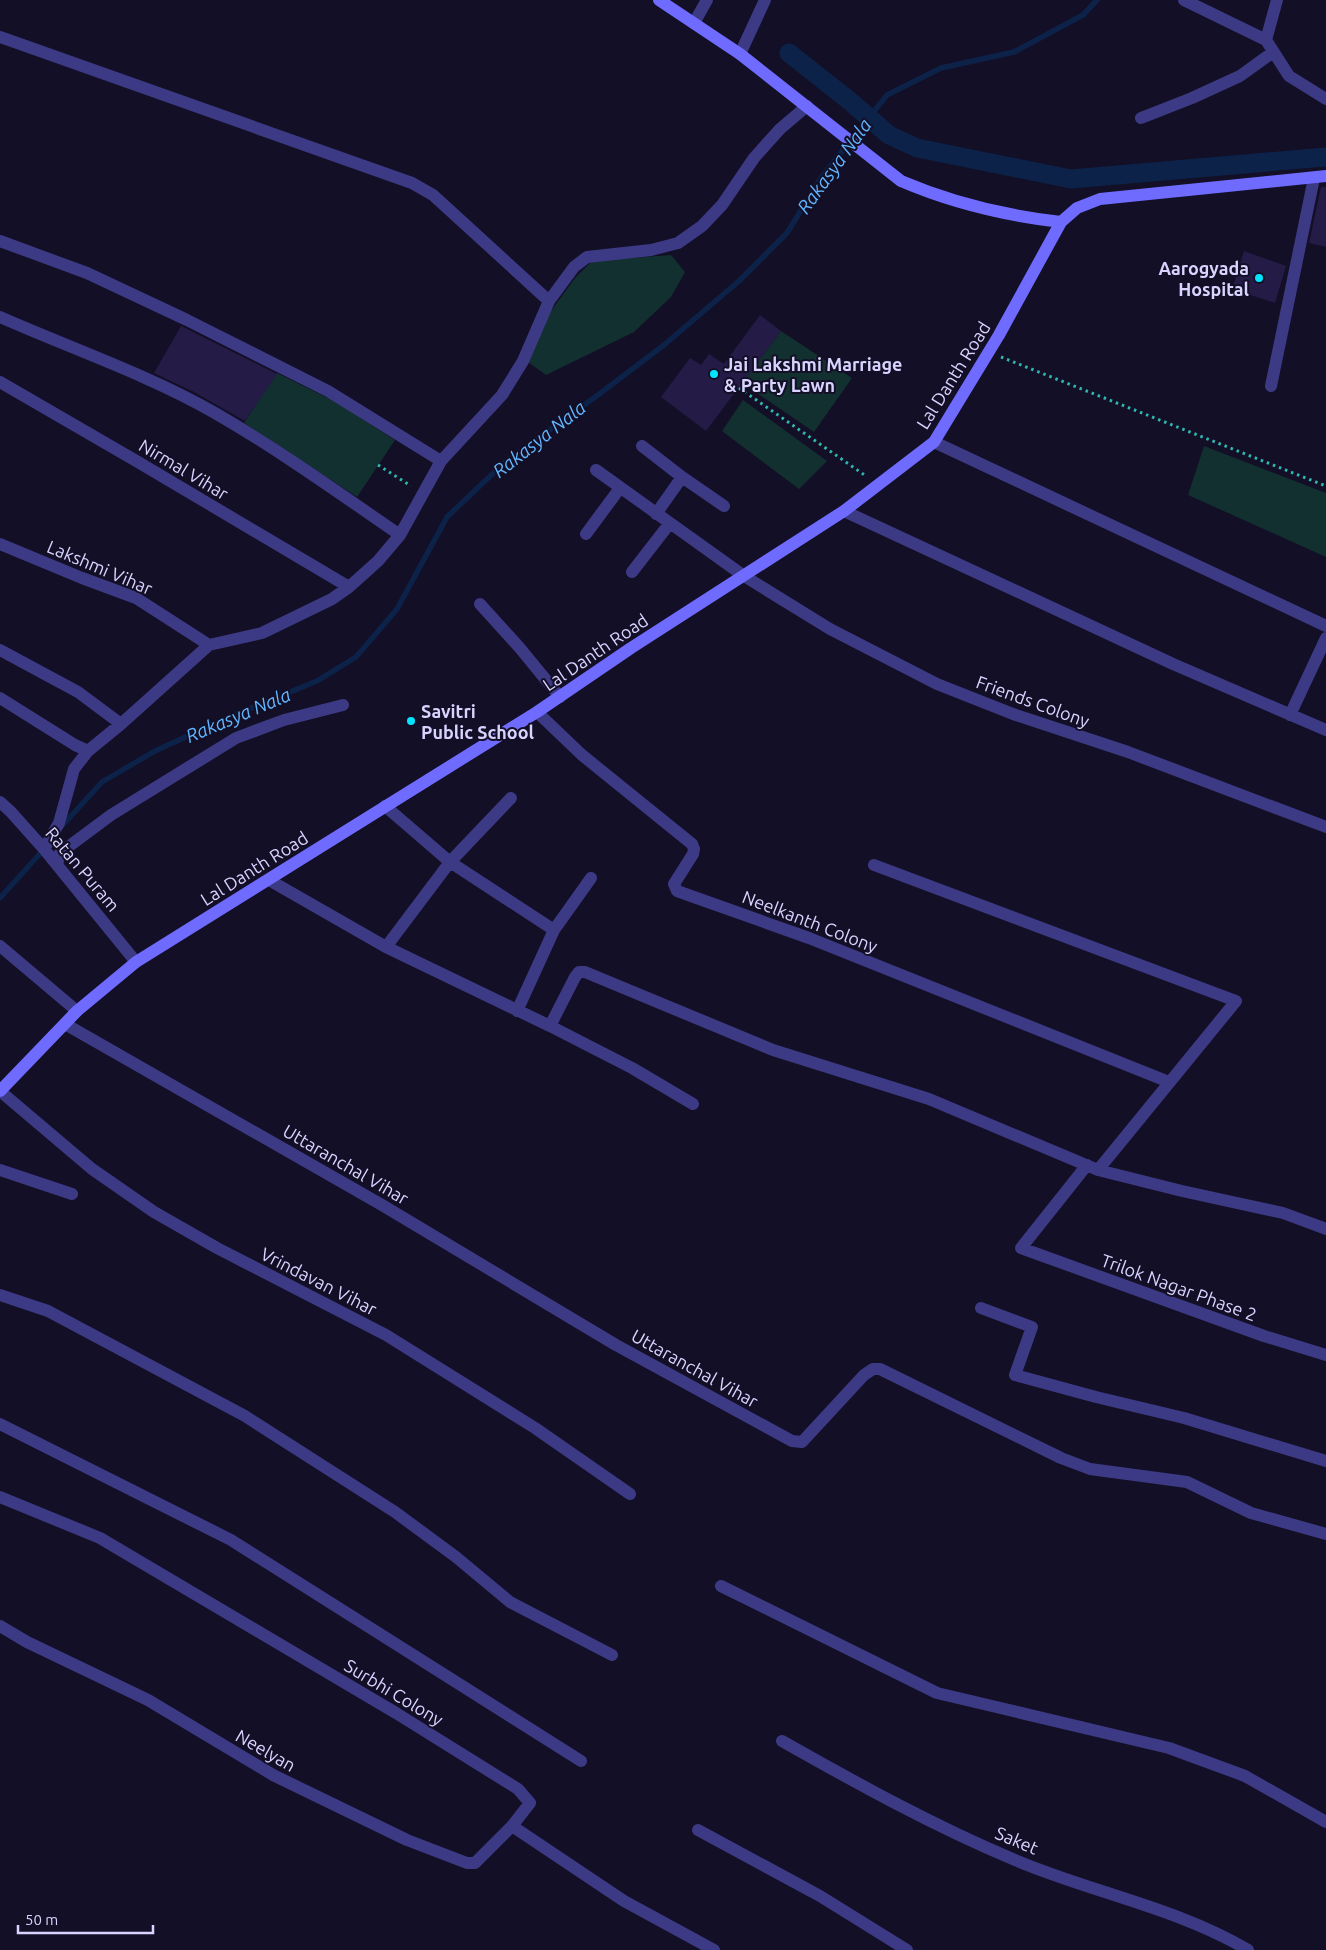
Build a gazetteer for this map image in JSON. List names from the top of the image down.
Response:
{
  "streets": {
    "street": [
      "Lal Danth Road",
      "Nirmal Vihar",
      "Lakshmi Vihar",
      "Friends Colony",
      "Ratan Puram",
      "Neelkanth Colony",
      "Uttaranchal Vihar",
      "Vrindavan Vihar",
      "Trilok Nagar Phase 2",
      "Surbhi Colony",
      "Neelyan",
      "Saket"
    ]
  },
  "crossings": [
    ["Lal Danth Road", "Friends Colony"],
    ["Lal Danth Road", "Ratan Puram"],
    ["Lal Danth Road", "Neelkanth Colony"],
    ["Lal Danth Road", "Uttaranchal Vihar"],
    ["Lal Danth Road", "Vrindavan Vihar"],
    ["Surbhi Colony", "Neelyan"]
  ],
  "water": ["Rakasya Nala"],
  "places": ["Aarogyada Hospital", "Jai Lakshmi Marriage & Party Lawn", "Savitri Public School"],
  "scale_bar": "50 m"
}
